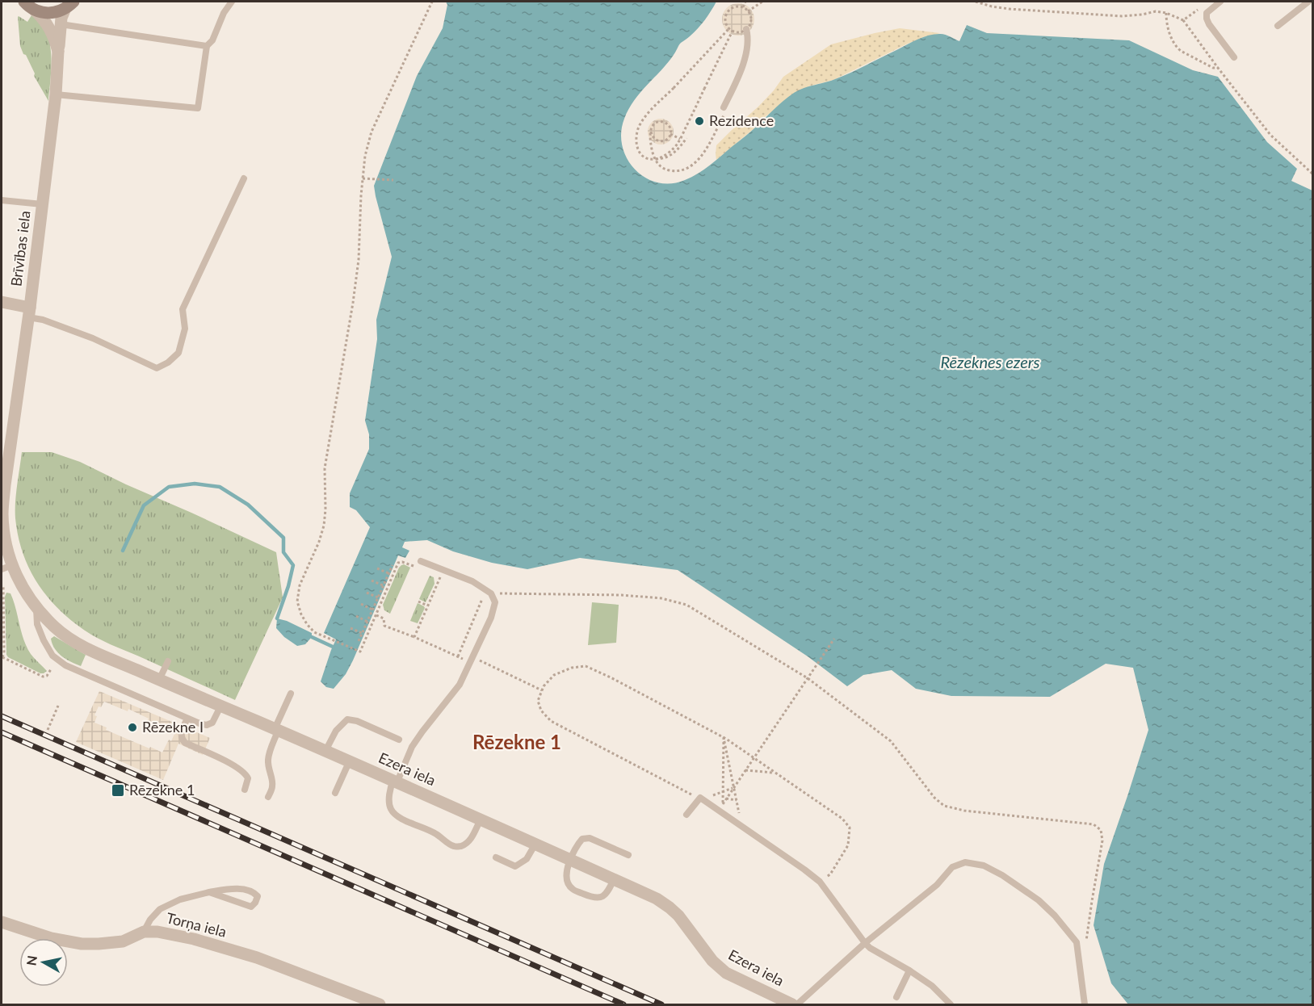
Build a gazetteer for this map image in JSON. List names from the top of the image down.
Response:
{
  "streets": {
    "street": ["Brīvības iela", "Ezera iela", "Torņa iela"]
  },
  "crossings": [
    ["Brīvības iela", "Ezera iela"]
  ],
  "districts": ["Rēzekne 1"],
  "water": ["Rēzeknes ezers"],
  "places": {
    "other": ["Rezidence", "Rēzekne I"],
    "transit": ["Rēzekne 1"]
  },
  "north": "left"
}
